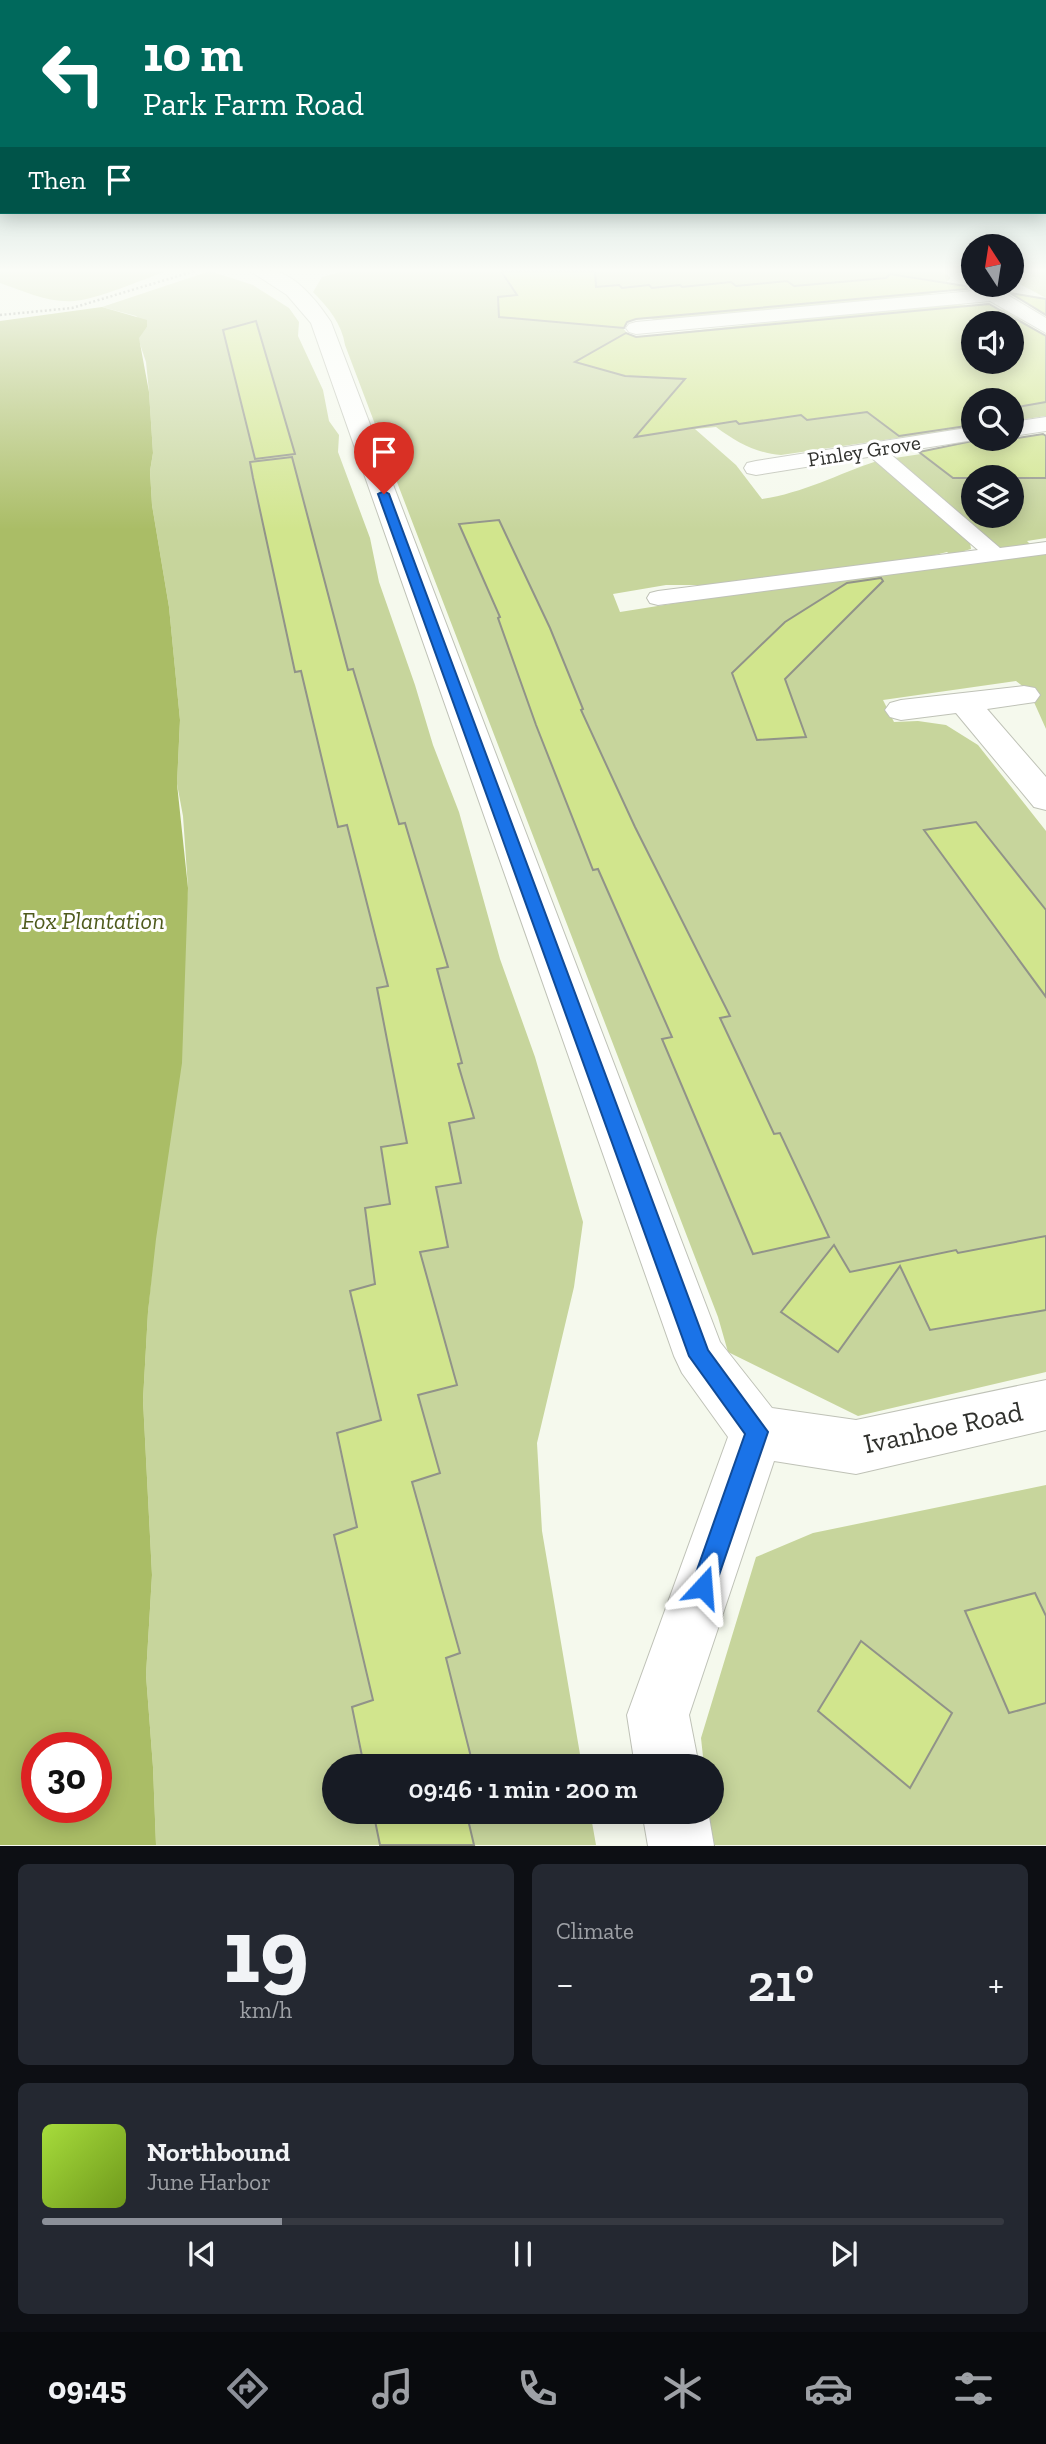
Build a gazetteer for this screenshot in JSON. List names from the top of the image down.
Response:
{
  "streets": {
    "street": ["Pinley Grove", "Ivanhoe Road"]
  },
  "parks": ["Fox Plantation"],
  "north": "top",
  "page": {
    "turn": ["10 m", "Park Farm Road"],
    "then": "Then",
    "limit": "30",
    "trip": "09:46 · 1 min · 200 m",
    "tile": [
      ["19", "km/h"],
      "Climate"
    ],
    "heat": ["−", "21°", "+"],
    "song": ["Northbound", "June Harbor"],
    "tabs": "09:45"
  }
}
